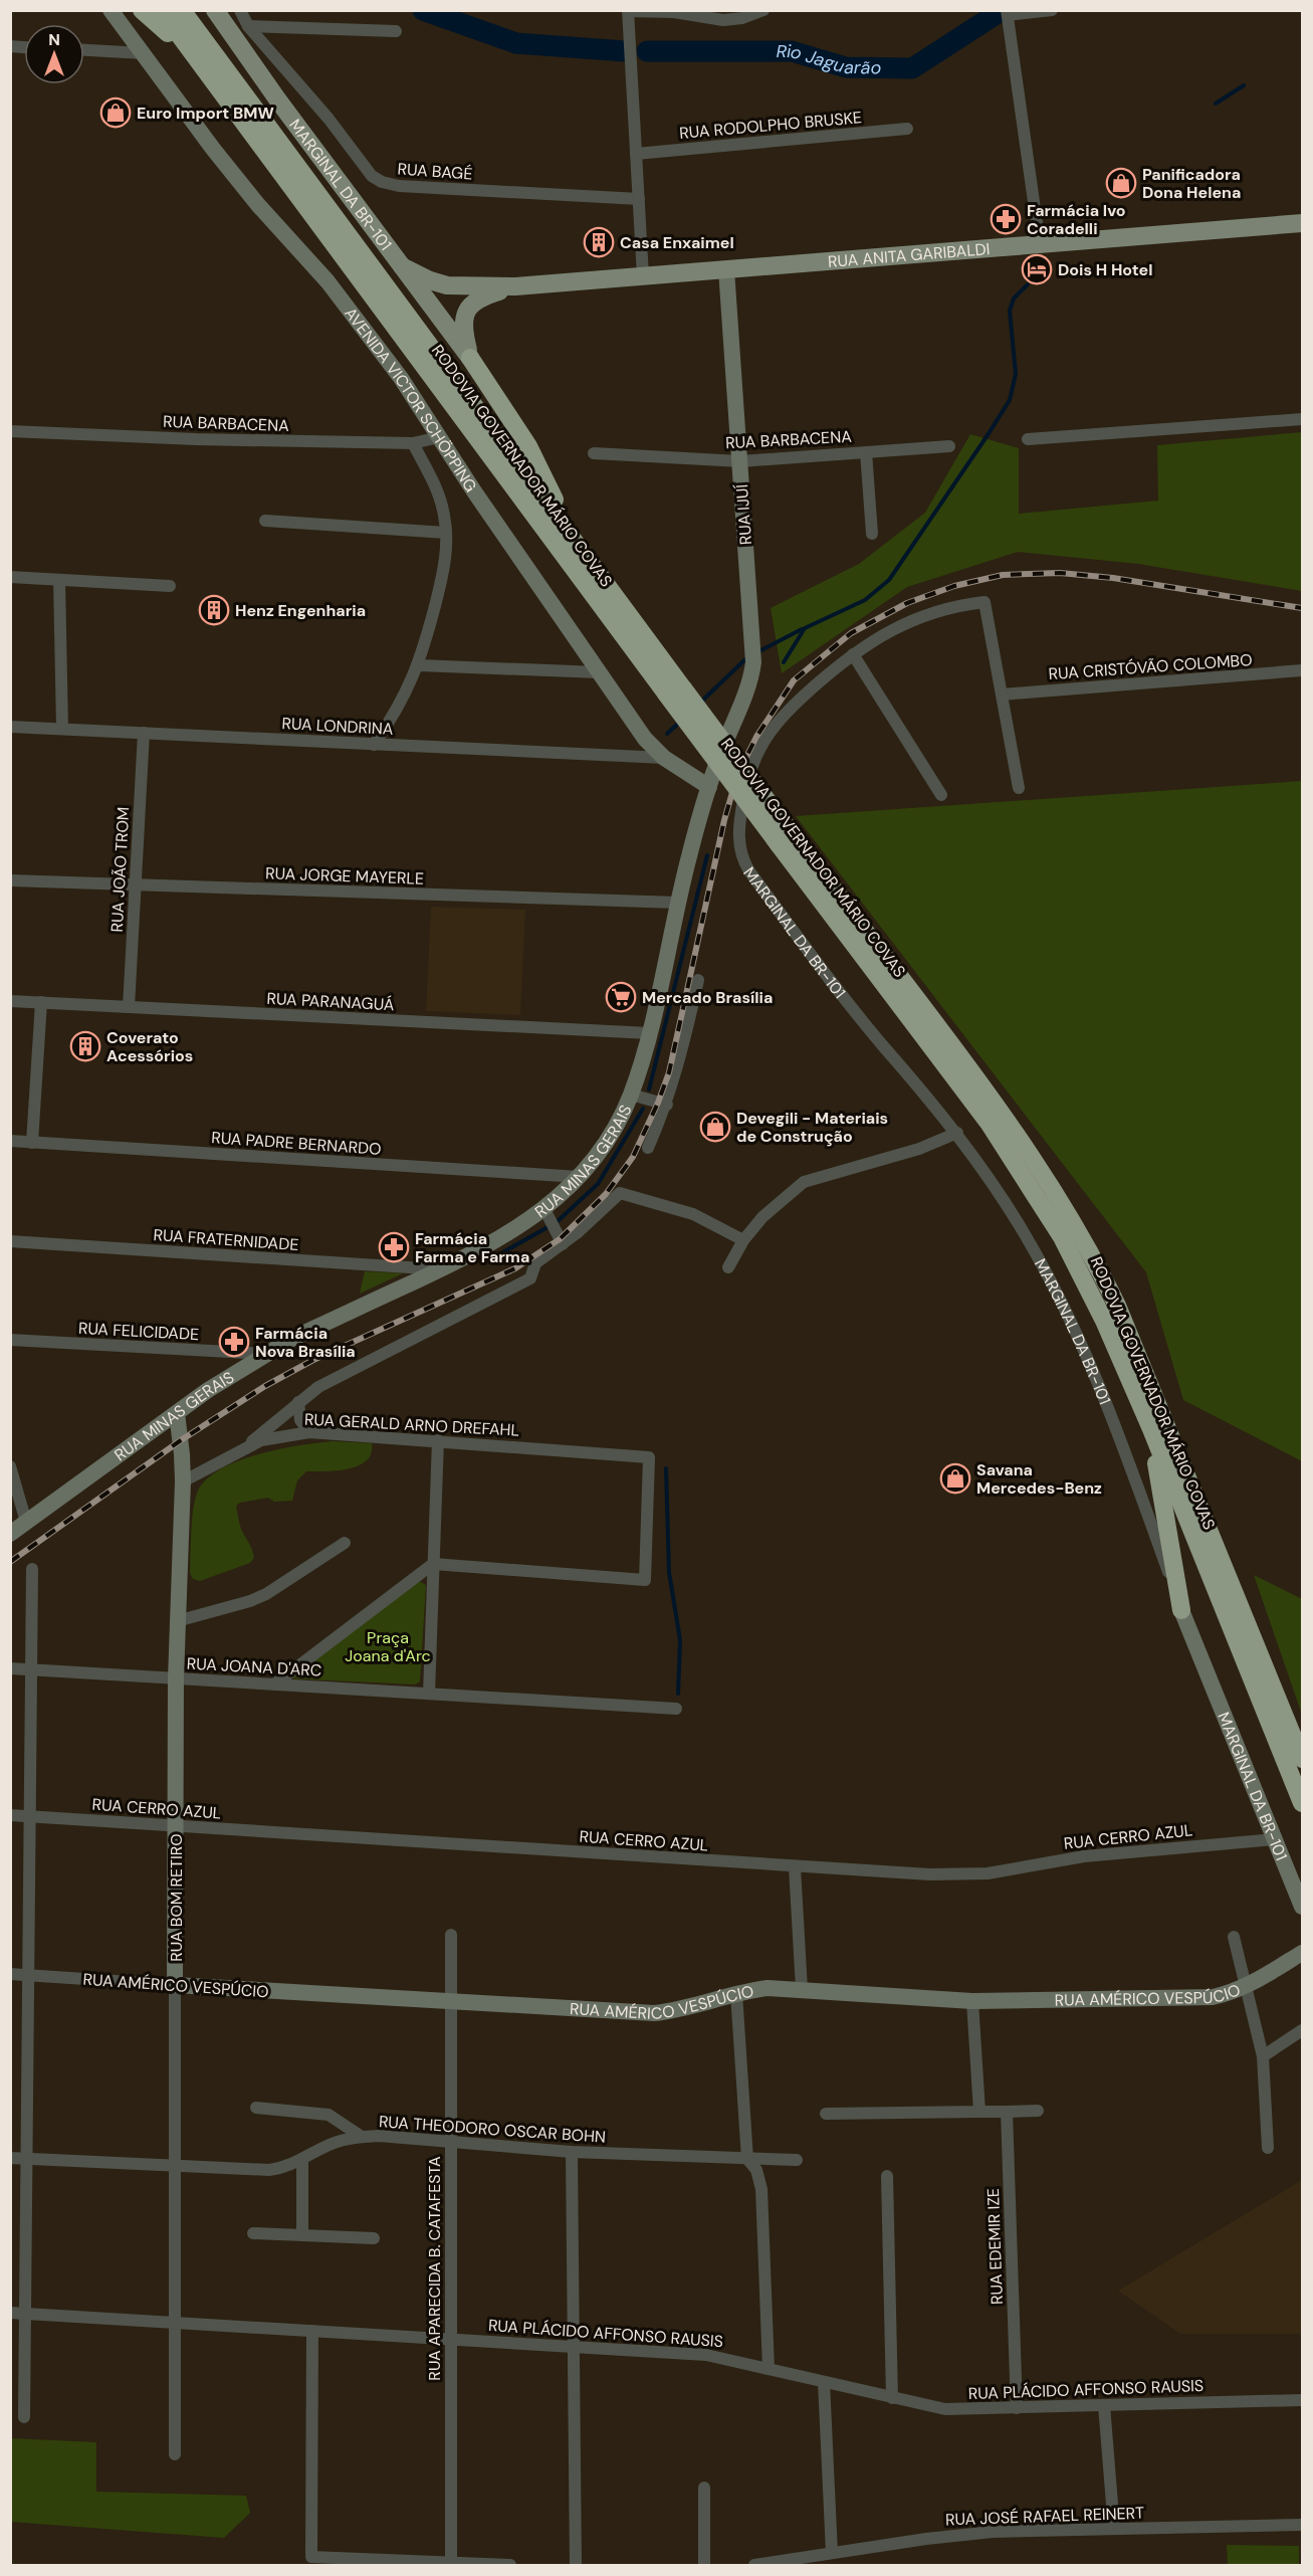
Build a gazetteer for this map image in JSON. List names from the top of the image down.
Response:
{
  "streets": {
    "highway": ["RODOVIA GOVERNADOR MÁRIO COVAS"],
    "main road": [
      "MARGINAL DA BR-101",
      "RUA ANITA GARIBALDI",
      "AVENIDA VICTOR SCHÖPPING",
      "RUA IJUÍ",
      "RUA MINAS GERAIS",
      "RUA BOM RETIRO",
      "RUA AMÉRICO VESPÚCIO"
    ],
    "street": [
      "RUA RODOLPHO BRUSKE",
      "RUA BAGÉ",
      "RUA BARBACENA",
      "RUA CRISTÓVÃO COLOMBO",
      "RUA LONDRINA",
      "RUA JOÃO TROM",
      "RUA JORGE MAYERLE",
      "RUA PARANAGUÁ",
      "RUA PADRE BERNARDO",
      "RUA FRATERNIDADE",
      "RUA FELICIDADE",
      "RUA GERALD ARNO DREFAHL",
      "RUA JOANA D'ARC",
      "RUA CERRO AZUL",
      "RUA THEODORO OSCAR BOHN",
      "RUA EDEMIR IZE",
      "RUA APARECIDA B. CATAFESTA",
      "RUA PLÁCIDO AFFONSO RAUSIS",
      "RUA JOSÉ RAFAEL REINERT"
    ]
  },
  "crossings": [
    ["MARGINAL DA BR-101", "RUA ANITA GARIBALDI"],
    ["MARGINAL DA BR-101", "RUA CRISTÓVÃO COLOMBO"],
    ["MARGINAL DA BR-101", "RUA CERRO AZUL"],
    ["RUA ANITA GARIBALDI", "RUA IJUÍ"],
    ["AVENIDA VICTOR SCHÖPPING", "RUA BARBACENA"],
    ["AVENIDA VICTOR SCHÖPPING", "RUA LONDRINA"],
    ["AVENIDA VICTOR SCHÖPPING", "RUA MINAS GERAIS"],
    ["RUA BARBACENA", "RUA IJUÍ"],
    ["RUA IJUÍ", "RUA MINAS GERAIS"],
    ["RUA LONDRINA", "RUA JOÃO TROM"],
    ["RUA JOÃO TROM", "RUA JORGE MAYERLE"],
    ["RUA JOÃO TROM", "RUA PARANAGUÁ"],
    ["RUA JORGE MAYERLE", "RUA MINAS GERAIS"],
    ["RUA PARANAGUÁ", "RUA MINAS GERAIS"],
    ["RUA PADRE BERNARDO", "RUA MINAS GERAIS"],
    ["RUA MINAS GERAIS", "RUA FRATERNIDADE"],
    ["RUA MINAS GERAIS", "RUA FELICIDADE"],
    ["RUA MINAS GERAIS", "RUA BOM RETIRO"],
    ["RUA GERALD ARNO DREFAHL", "RUA BOM RETIRO"],
    ["RUA JOANA D'ARC", "RUA BOM RETIRO"],
    ["RUA CERRO AZUL", "RUA BOM RETIRO"],
    ["RUA BOM RETIRO", "RUA AMÉRICO VESPÚCIO"],
    ["RUA BOM RETIRO", "RUA THEODORO OSCAR BOHN"],
    ["RUA BOM RETIRO", "RUA PLÁCIDO AFFONSO RAUSIS"],
    ["RUA AMÉRICO VESPÚCIO", "RUA APARECIDA B. CATAFESTA"],
    ["RUA THEODORO OSCAR BOHN", "RUA APARECIDA B. CATAFESTA"],
    ["RUA EDEMIR IZE", "RUA PLÁCIDO AFFONSO RAUSIS"],
    ["RUA APARECIDA B. CATAFESTA", "RUA PLÁCIDO AFFONSO RAUSIS"]
  ],
  "water": ["Rio Jaguarão"],
  "parks": ["Praça Joana d'Arc"],
  "places": {
    "shop": [
      "Euro Import BMW",
      "Panificadora Dona Helena",
      "Devegili - Materiais de Construção",
      "Savana Mercedes-Benz"
    ],
    "pharmacy": ["Farmácia Ivo Coradelli", "Farmácia Farma e Farma", "Farmácia Nova Brasília"],
    "building": ["Casa Enxaimel", "Henz Engenharia", "Coverato Acessórios"],
    "hotel": ["Dois H Hotel"],
    "supermarket": ["Mercado Brasília"]
  },
  "north": "top"
}
